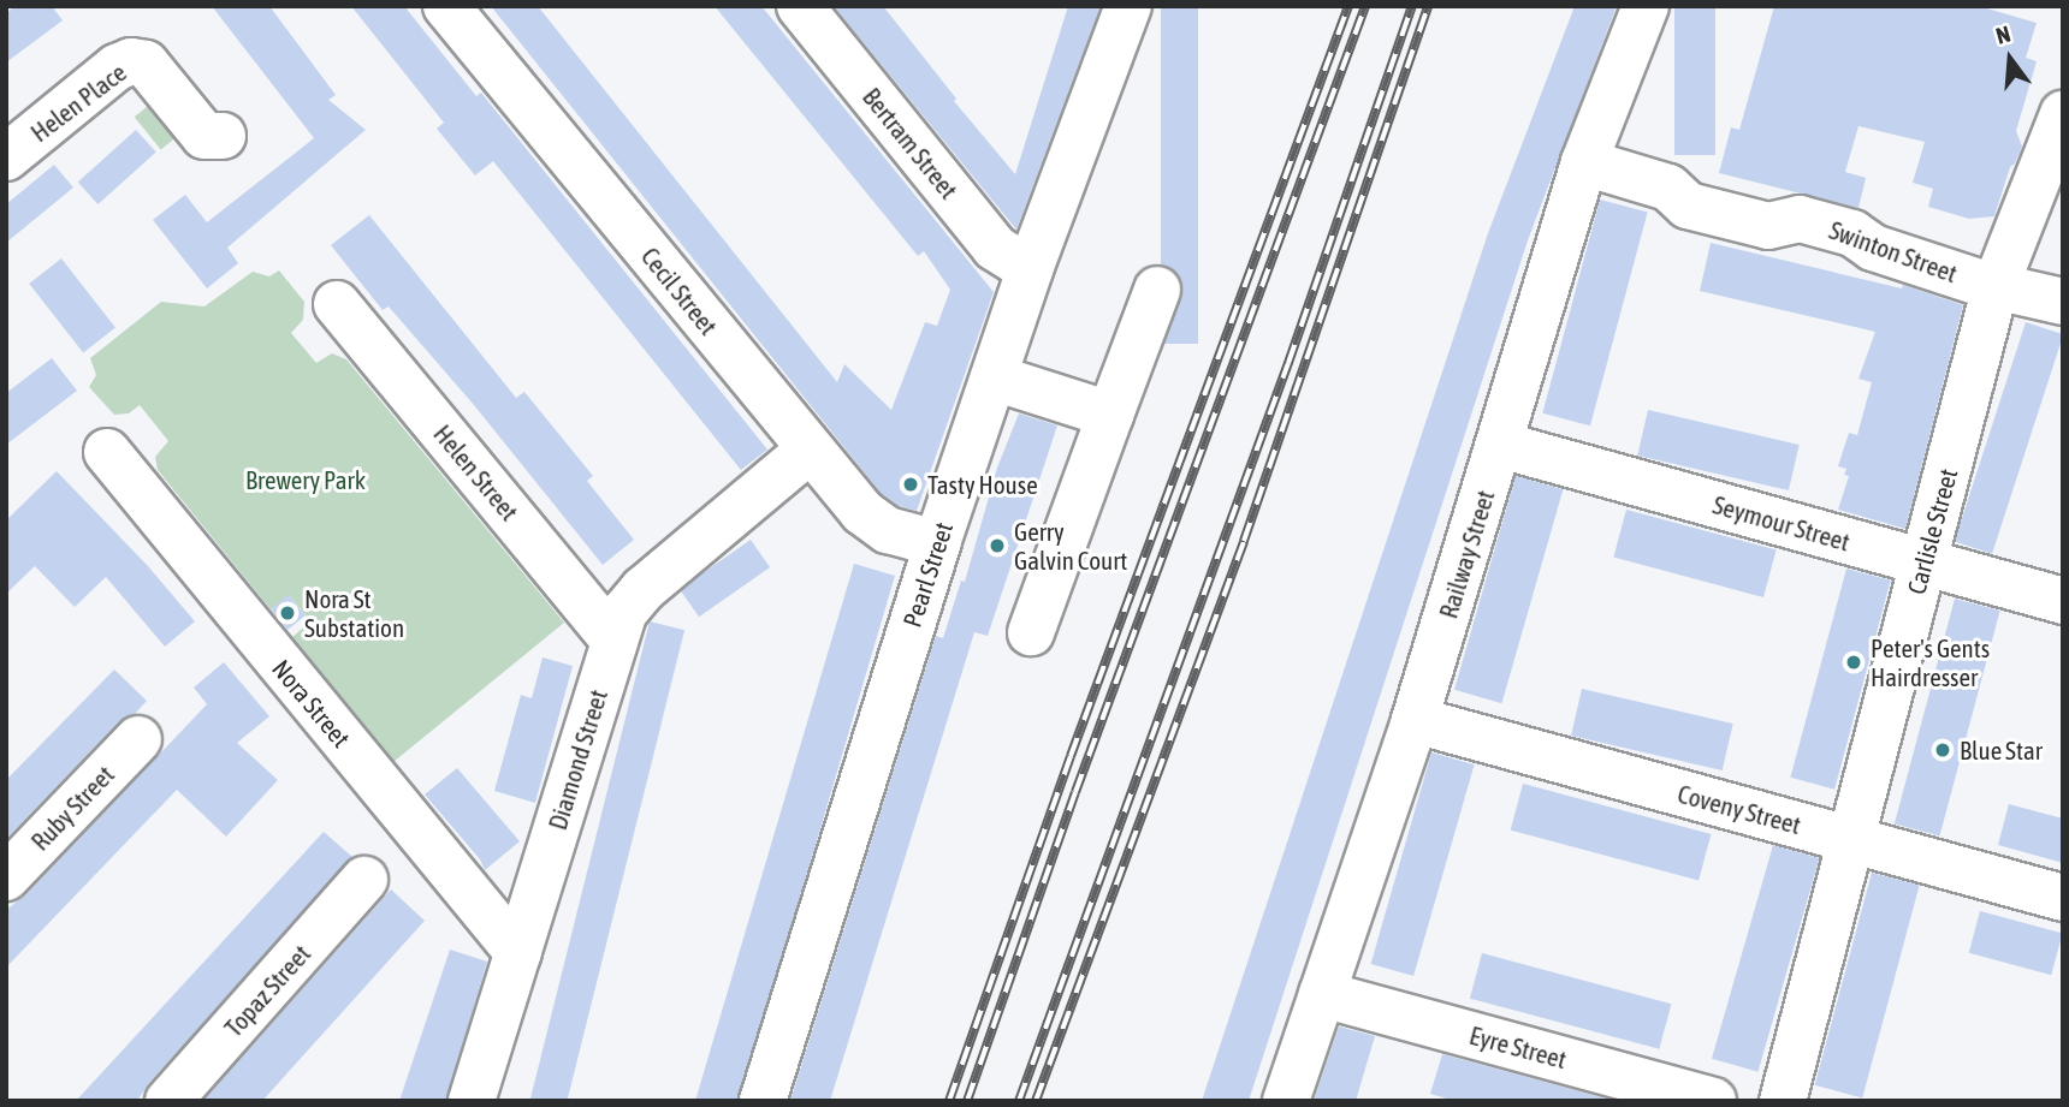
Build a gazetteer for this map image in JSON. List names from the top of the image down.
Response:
{
  "streets": {
    "street": [
      "Helen Place",
      "Bertram Street",
      "Swinton Street",
      "Cecil Street",
      "Helen Street",
      "Seymour Street",
      "Carlisle Street",
      "Railway Street",
      "Pearl Street",
      "Nora Street",
      "Diamond Street",
      "Ruby Street",
      "Coveny Street",
      "Topaz Street",
      "Eyre Street"
    ]
  },
  "crossings": [
    ["Bertram Street", "Pearl Street"],
    ["Swinton Street", "Carlisle Street"],
    ["Swinton Street", "Railway Street"],
    ["Cecil Street", "Pearl Street"],
    ["Cecil Street", "Diamond Street"],
    ["Helen Street", "Diamond Street"],
    ["Seymour Street", "Carlisle Street"],
    ["Seymour Street", "Railway Street"],
    ["Carlisle Street", "Coveny Street"],
    ["Railway Street", "Coveny Street"],
    ["Railway Street", "Eyre Street"],
    ["Nora Street", "Diamond Street"]
  ],
  "parks": ["Brewery Park"],
  "places": [
    "Tasty House",
    "Gerry Galvin Court",
    "Nora St Substation",
    "Peter's Gents Hairdresser",
    "Blue Star"
  ],
  "north": "top"
}
